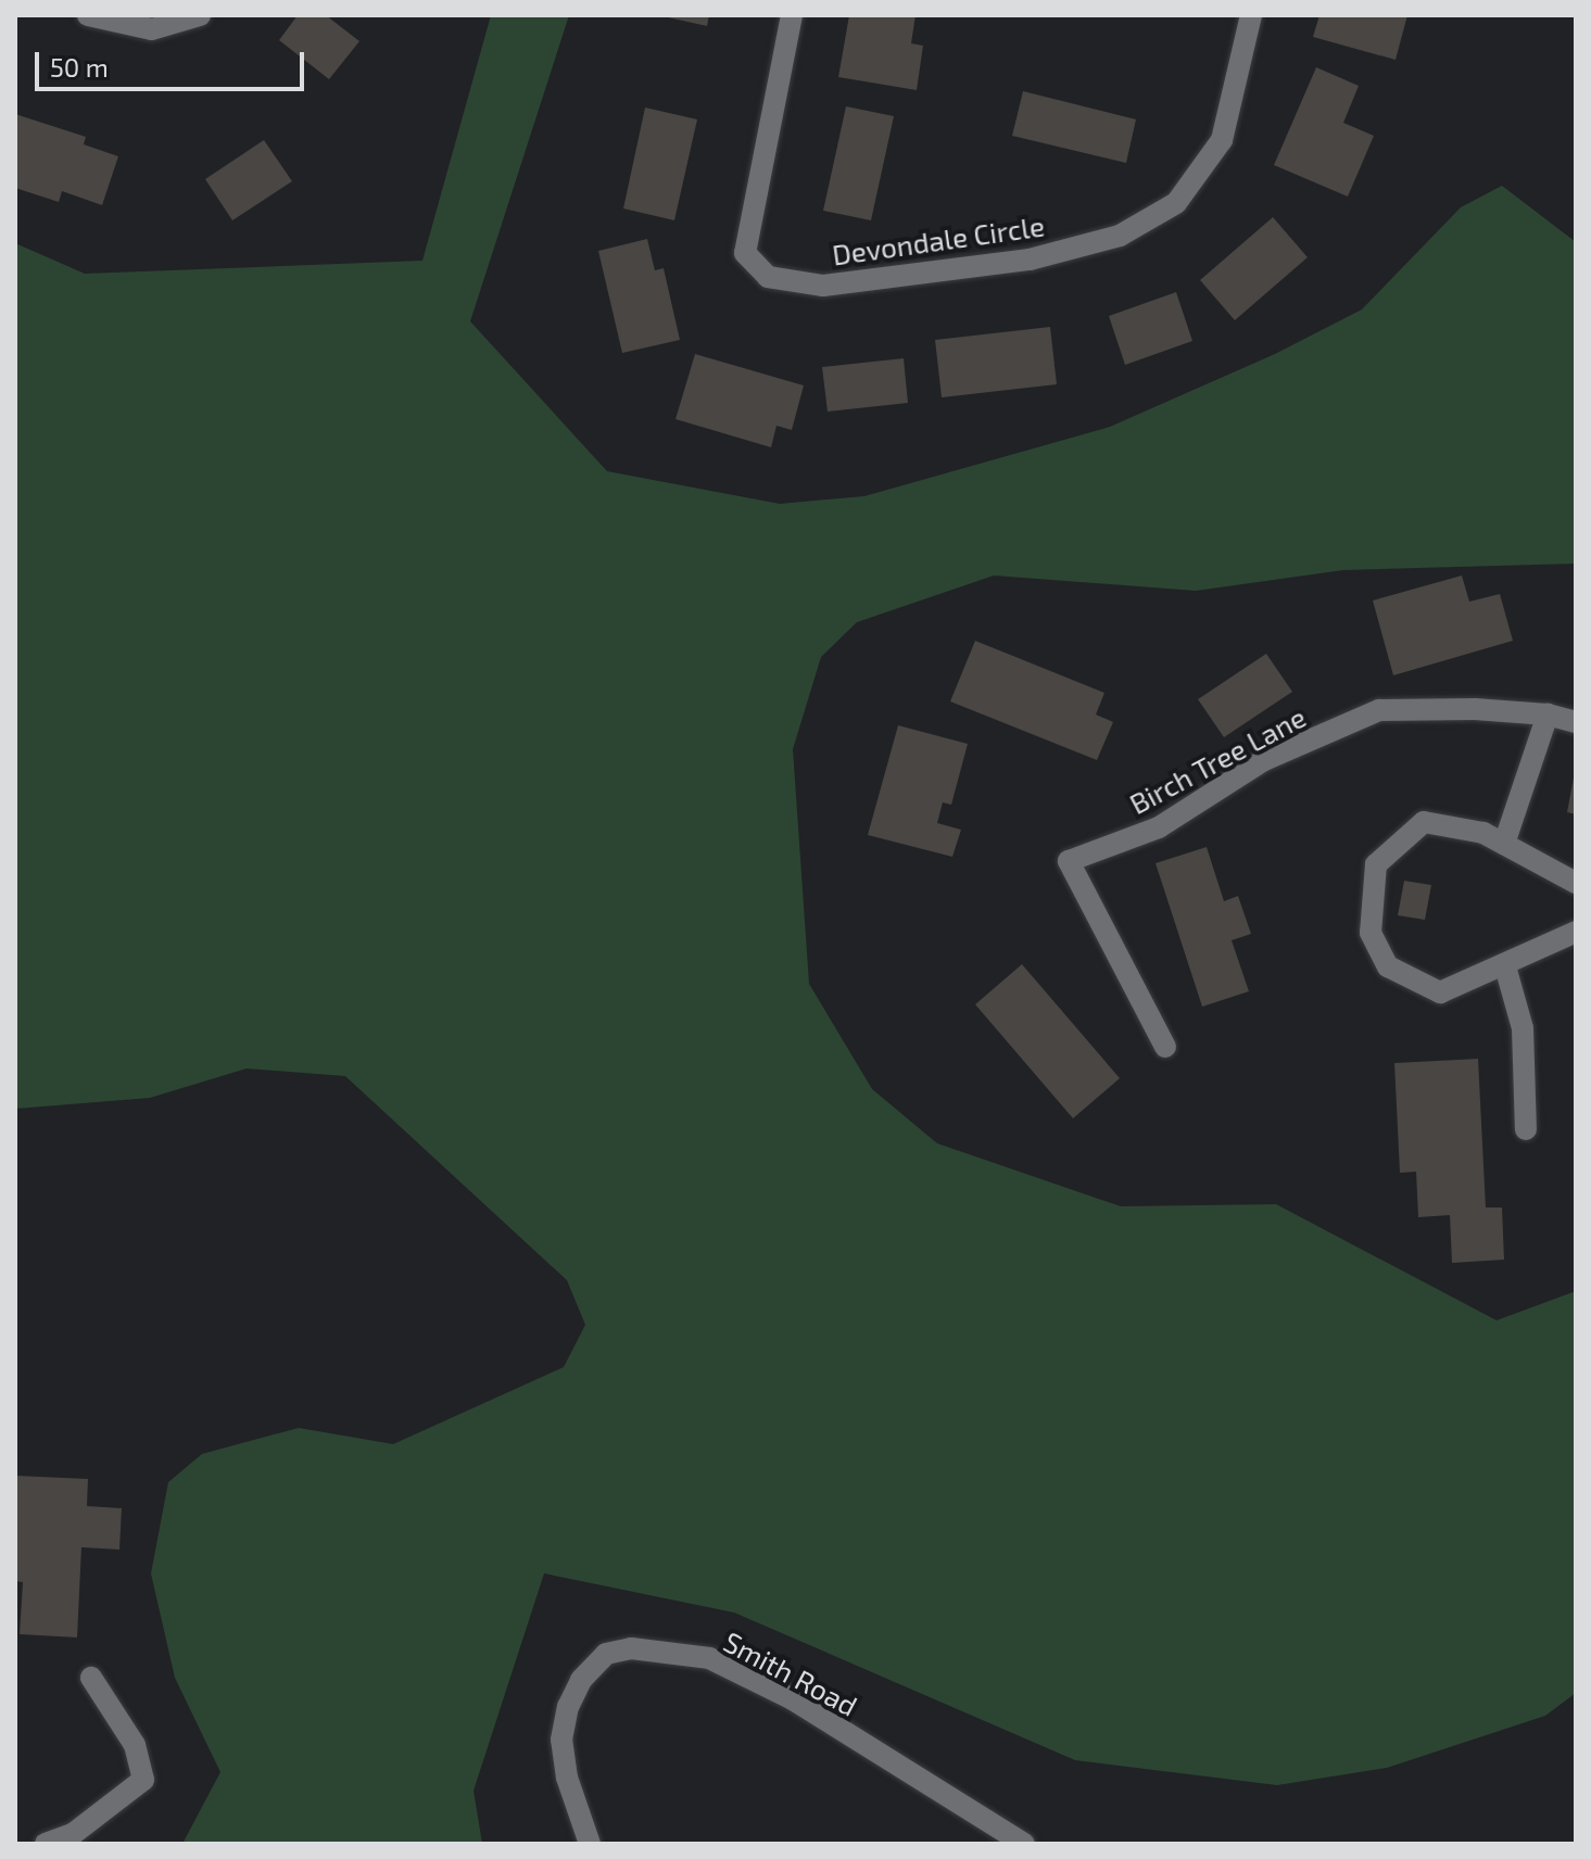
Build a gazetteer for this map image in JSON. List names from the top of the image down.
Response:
{
  "streets": {
    "street": ["Devondale Circle", "Birch Tree Lane", "Smith Road"]
  },
  "scale_bar": "50 m"
}
